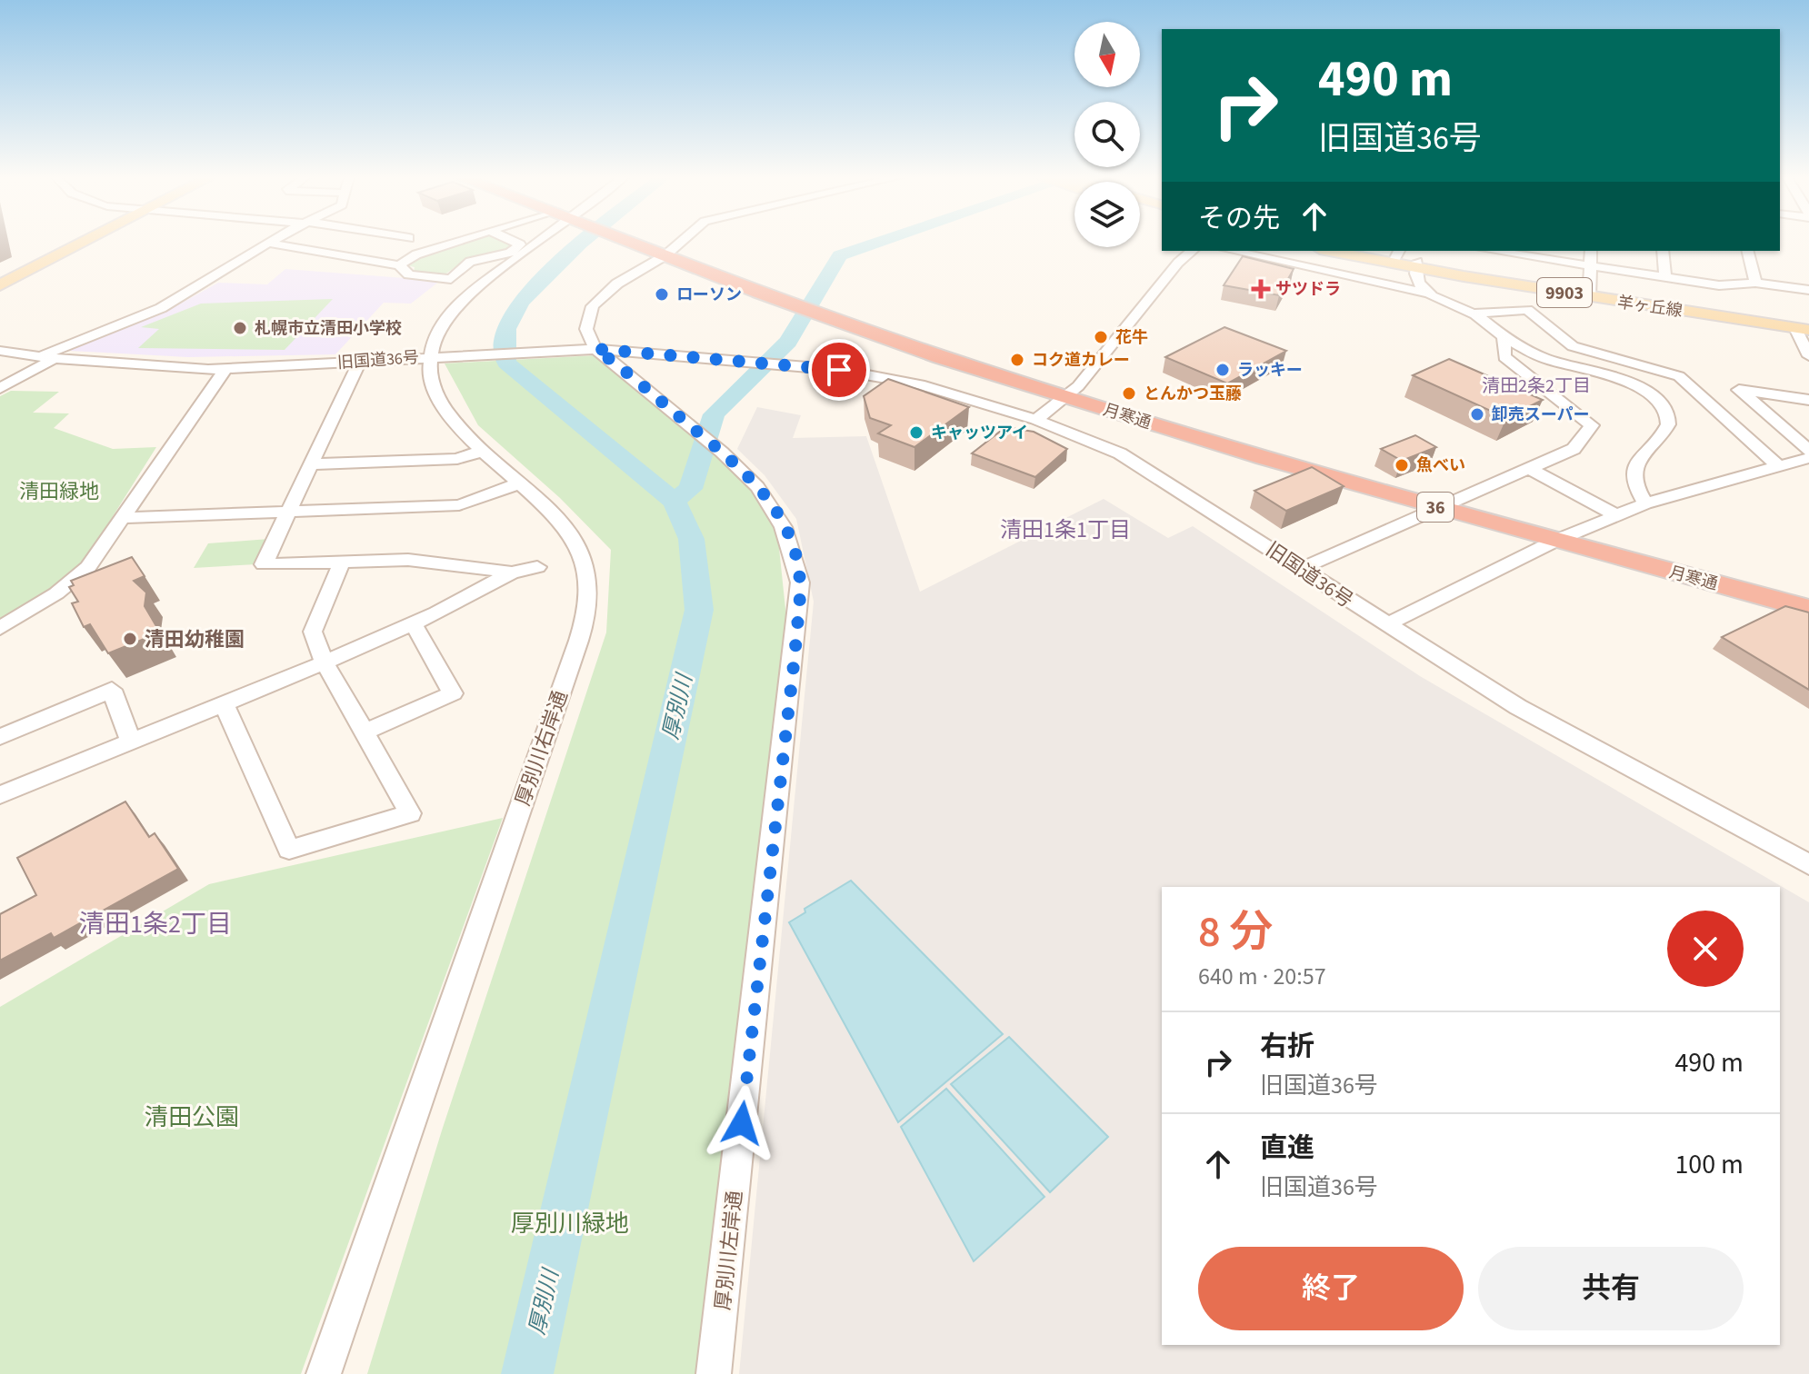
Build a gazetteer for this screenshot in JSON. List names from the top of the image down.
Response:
{
  "streets": {
    "highway": ["月寒通", "36"],
    "main road": ["9903", "羊ヶ丘線"],
    "street": ["旧国道36号", "厚別川右岸通", "厚別川左岸通"]
  },
  "crossings": [
    ["旧国道36号", "厚別川右岸通"],
    ["旧国道36号", "厚別川左岸通"]
  ],
  "districts": ["清田2条2丁目", "清田1条1丁目", "清田1条2丁目"],
  "water": ["厚別川"],
  "parks": ["清田緑地", "清田公園", "厚別川緑地"],
  "places": {
    "health": ["サツドラ"],
    "other": [
      "ローソン",
      "札幌市立清田小学校",
      "花牛",
      "コク道カレー",
      "ラッキー",
      "とんかつ玉藤",
      "卸売スーパー",
      "キャッツアイ",
      "魚べい",
      "清田幼稚園"
    ]
  },
  "north": "bottom",
  "page": {
    "turn": ["490 m", "旧国道36号"],
    "then": "その先",
    "heading": ["8 分", "640 m · 20:57"],
    "list": [
      {
        "name": "右折",
        "note": "旧国道36号",
        "value": "490 m"
      },
      {
        "name": "直進",
        "note": "旧国道36号",
        "value": "100 m"
      }
    ],
    "buttons": ["終了", "共有"]
  }
}
